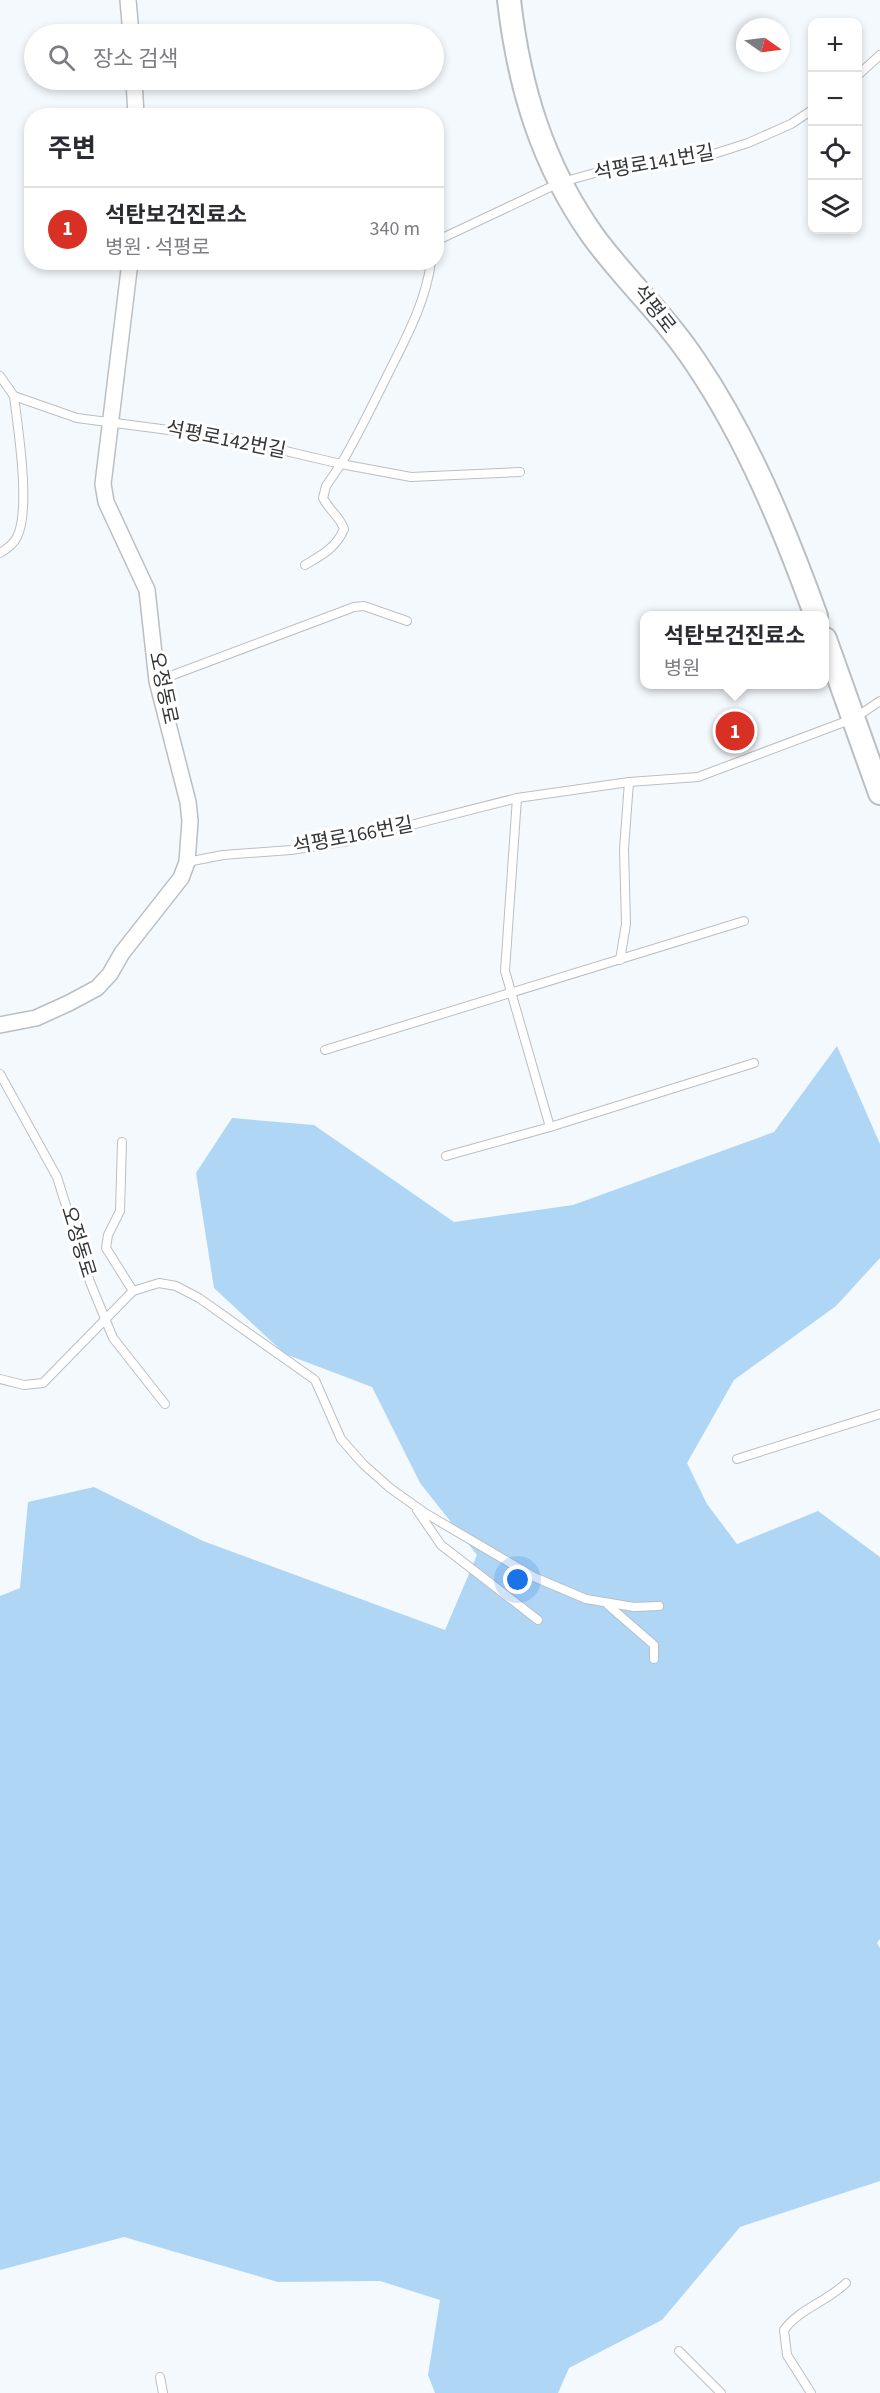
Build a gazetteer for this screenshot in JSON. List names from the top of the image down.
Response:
{
  "streets": {
    "street": ["석평로", "오정동로"],
    "lane": ["석평로141번길", "석평로142번길", "석평로166번길"]
  },
  "crossings": [
    ["석평로141번길", "석평로"],
    ["석평로142번길", "오정동로"],
    ["오정동로", "석평로166번길"]
  ],
  "north": "right",
  "page": {
    "map_buttons": ["+", "−"],
    "search": "장소 검색",
    "heading": "주변",
    "list": [
      {
        "mark": "1",
        "name": "석탄보건진료소",
        "note": "병원 · 석평로",
        "value": "340 m"
      }
    ],
    "popup": ["석탄보건진료소", "병원"],
    "pins": "1"
  }
}
